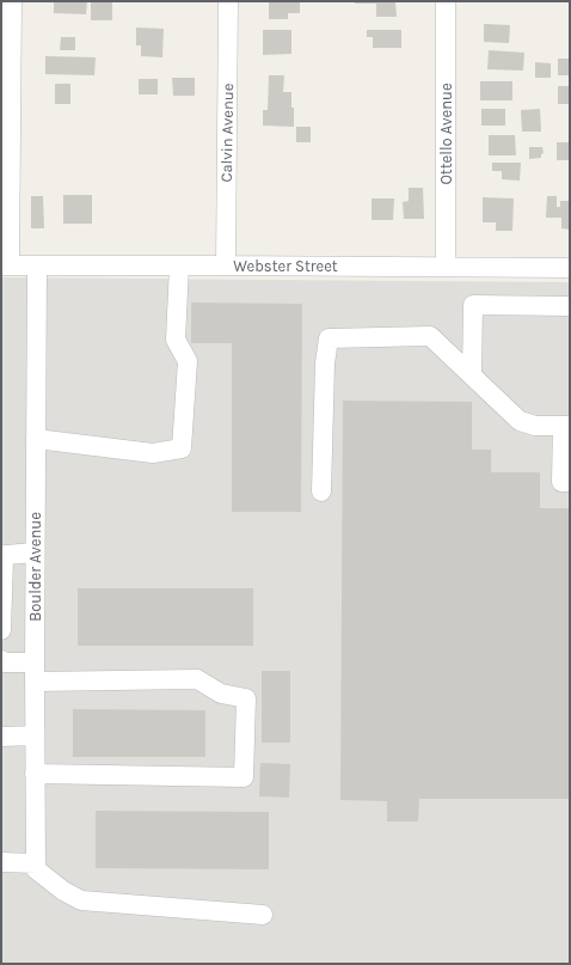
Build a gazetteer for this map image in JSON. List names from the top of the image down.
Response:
{
  "streets": {
    "street": [
      "Calvin Avenue",
      "Ottello Avenue",
      "Webster Street",
      "Boulder Avenue"
    ]
  },
  "crossings": [
    ["Calvin Avenue", "Webster Street"],
    ["Ottello Avenue", "Webster Street"],
    ["Webster Street", "Boulder Avenue"]
  ]
}
